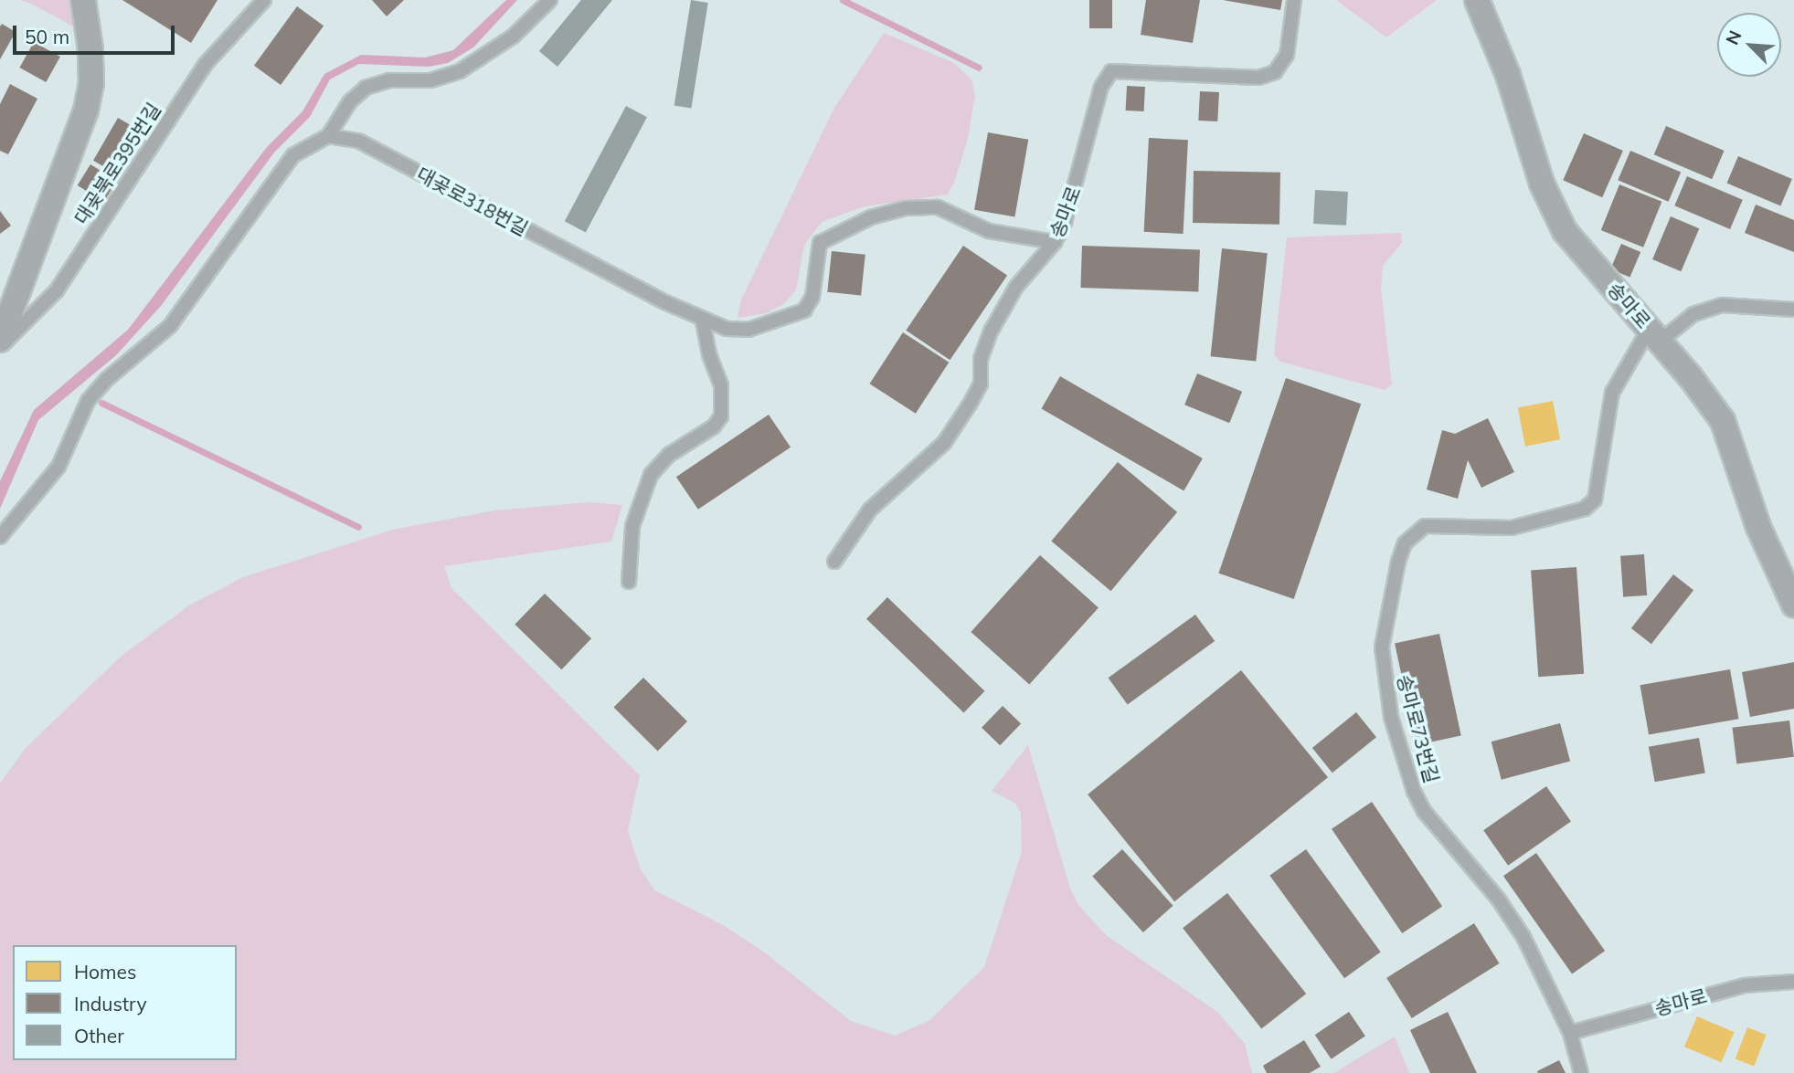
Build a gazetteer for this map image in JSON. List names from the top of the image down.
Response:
{
  "streets": {
    "street": ["송마로"],
    "lane": ["대곶북로395번길", "대곶로318번길", "송마로73번길"]
  },
  "crossings": [
    ["대곶로318번길", "송마로"],
    ["송마로", "송마로73번길"]
  ],
  "legend": ["Homes", "Industry", "Other"],
  "scale_bar": "50 m",
  "north": "top left"
}
